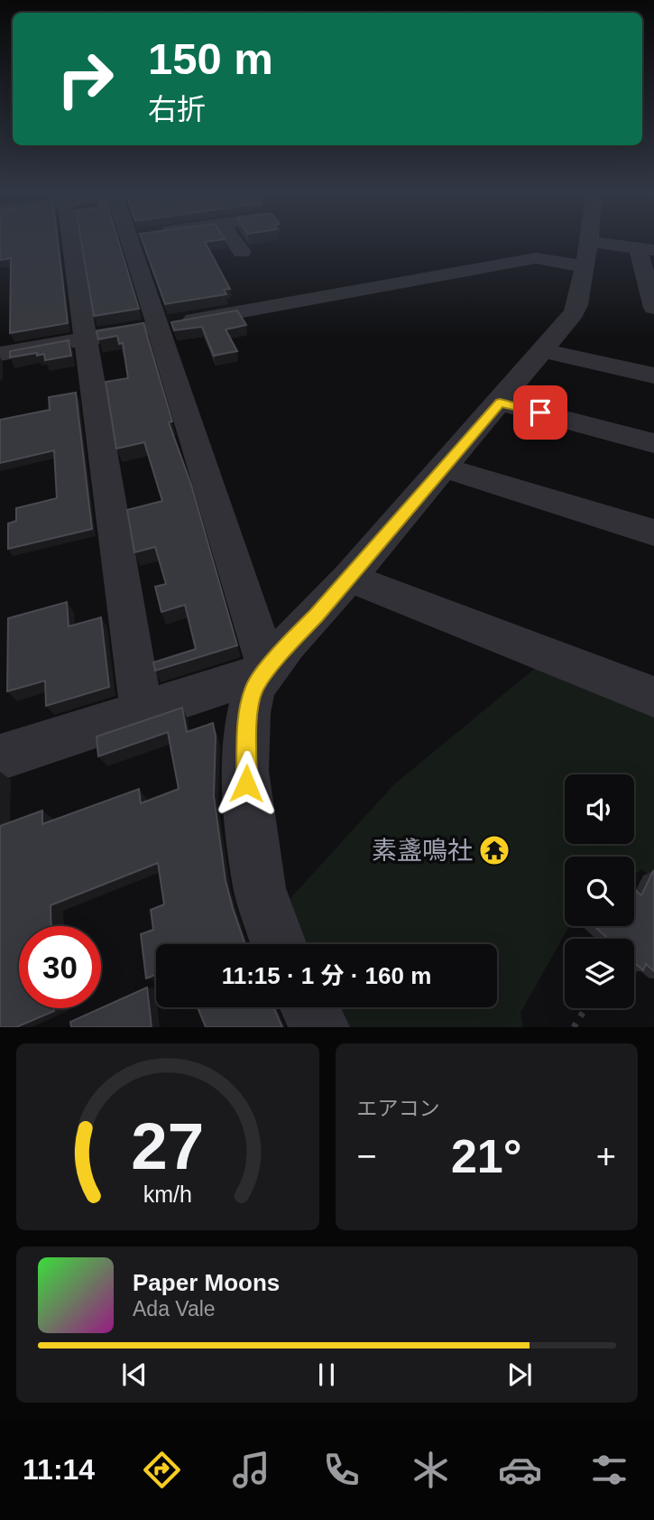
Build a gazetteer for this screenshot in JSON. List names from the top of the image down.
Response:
{
  "places": {
    "temple": ["素盞鳴社"]
  },
  "page": {
    "turn": ["150 m", "右折"],
    "limit": "30",
    "trip": "11:15 · 1 分 · 160 m",
    "tile": "エアコン",
    "heat": ["−", "21°", "+"],
    "song": ["Paper Moons", "Ada Vale"],
    "tabs": "11:14",
    "gauge": ["27", "km/h"]
  }
}
